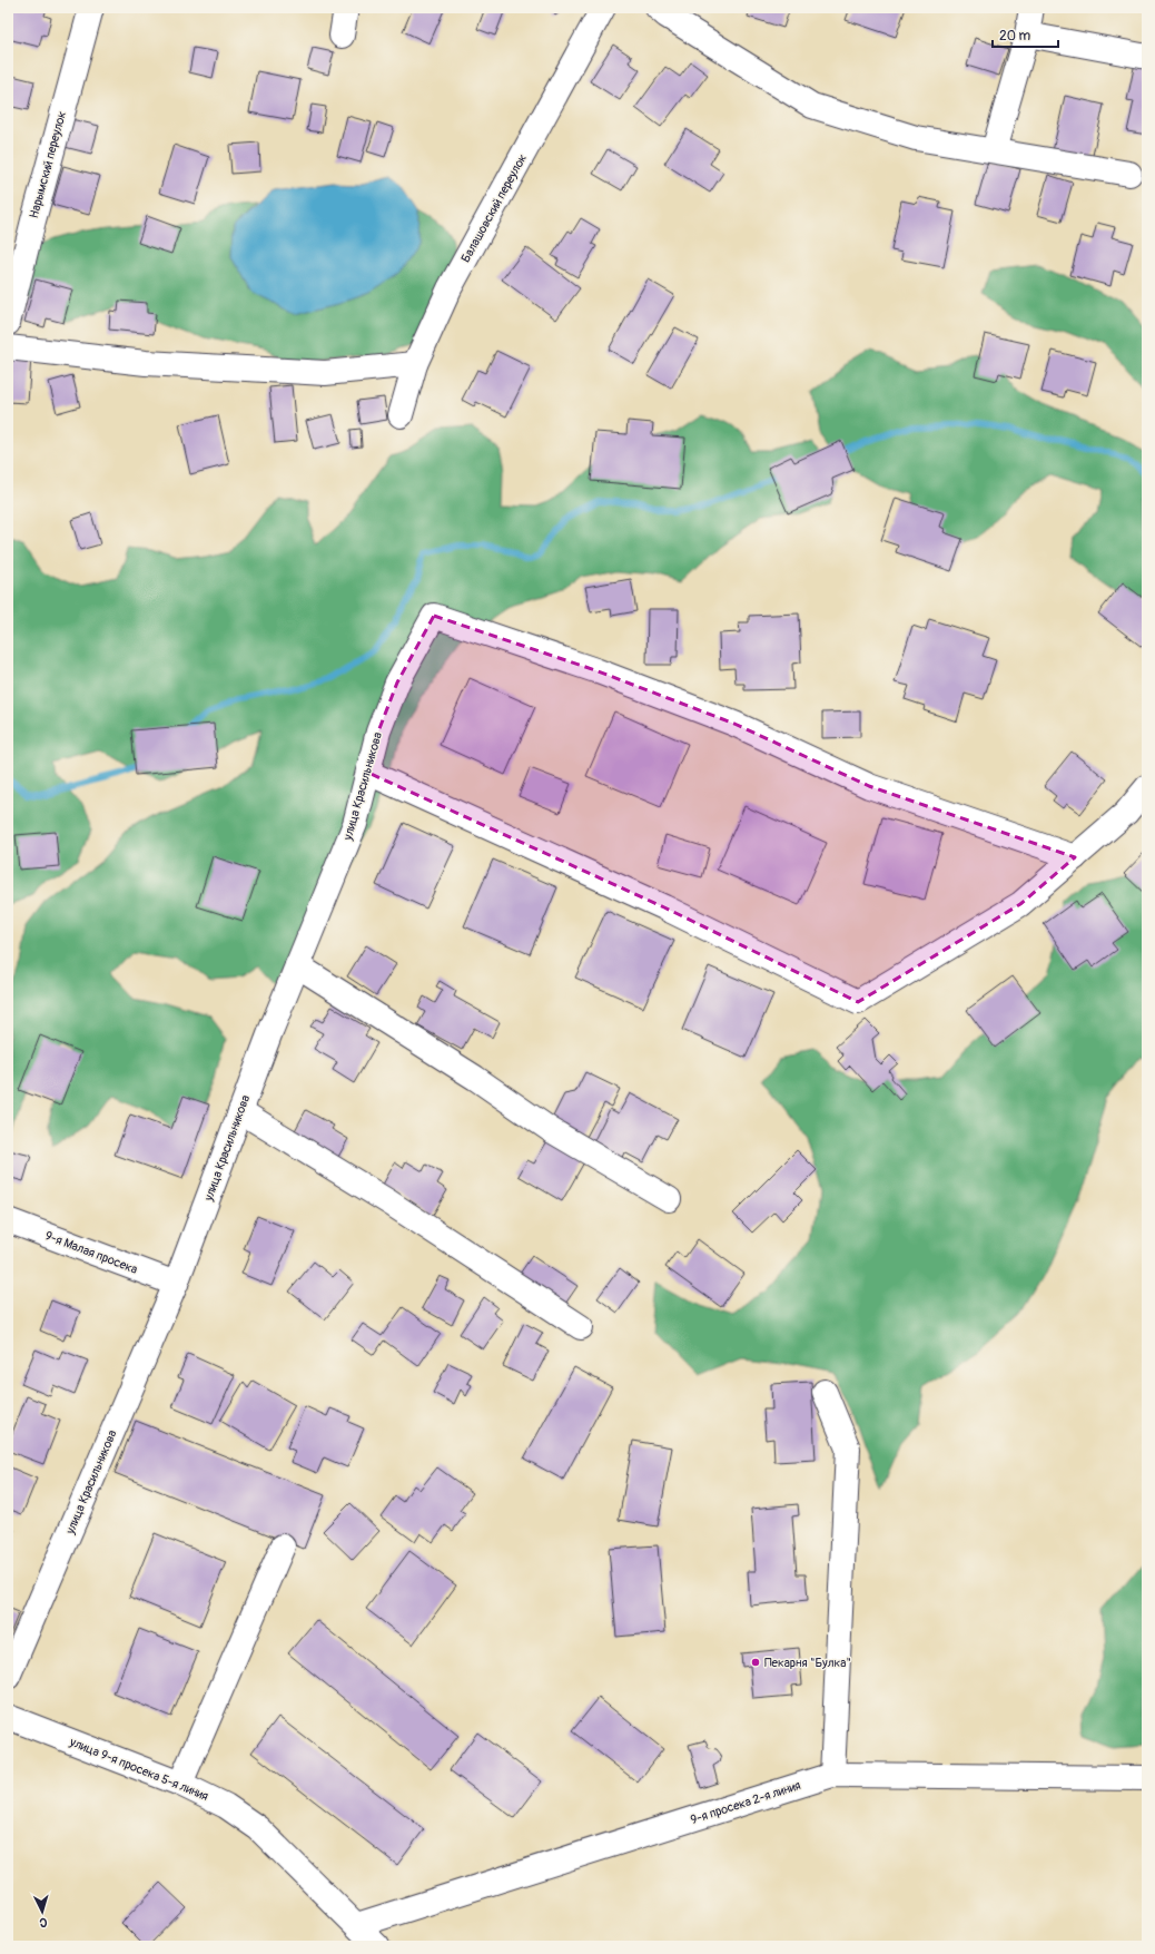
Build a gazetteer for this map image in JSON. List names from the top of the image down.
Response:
{
  "streets": {
    "street": [
      "Нарымский переулок",
      "Балашовский переулок",
      "улица Красильникова",
      "9-я Малая просека",
      "улица 9-я просека 5-я линия",
      "9-я просека 2-я линия"
    ]
  },
  "crossings": [
    ["улица Красильникова", "9-я Малая просека"],
    ["улица 9-я просека 5-я линия", "9-я просека 2-я линия"]
  ],
  "places": ["Пекарня \"Булка\""],
  "scale_bar": "20 m",
  "north": "bottom"
}
